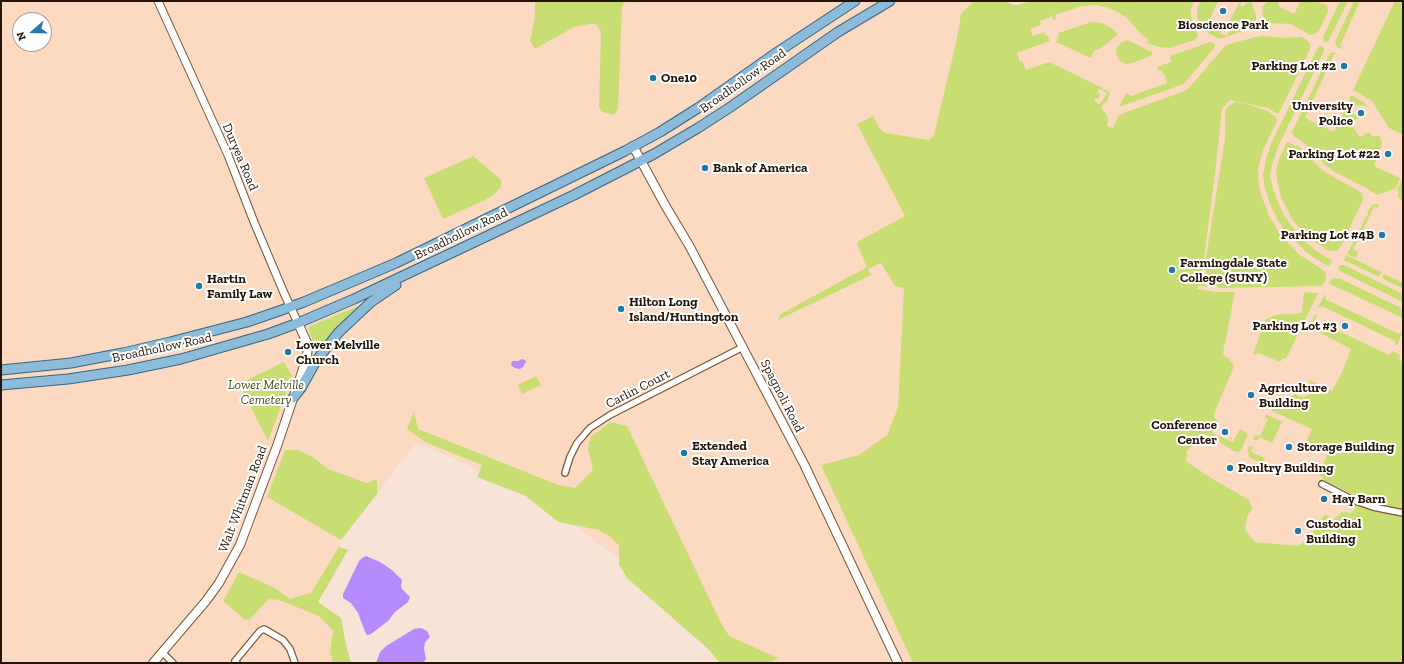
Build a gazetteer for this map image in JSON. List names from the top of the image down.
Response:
{
  "streets": {
    "main road": ["Broadhollow Road", "Spagnoli Road", "Walt Whitman Road"],
    "street": ["Duryea Road", "Carlin Court"]
  },
  "crossings": [
    ["Broadhollow Road", "Duryea Road"],
    ["Broadhollow Road", "Spagnoli Road"],
    ["Broadhollow Road", "Walt Whitman Road"],
    ["Duryea Road", "Walt Whitman Road"],
    ["Carlin Court", "Spagnoli Road"]
  ],
  "parks": ["Lower Melville Cemetery"],
  "places": [
    "Bioscience Park",
    "Parking Lot #2",
    "One10",
    "University Police",
    "Parking Lot #22",
    "Bank of America",
    "Parking Lot #4B",
    "Farmingdale State College (SUNY)",
    "Hartin Family Law",
    "Hilton Long Island/Huntington",
    "Parking Lot #3",
    "Lower Melville Church",
    "Agriculture Building",
    "Conference Center",
    "Storage Building",
    "Extended Stay America",
    "Poultry Building",
    "Hay Barn",
    "Custodial Building"
  ],
  "north": "left"
}
